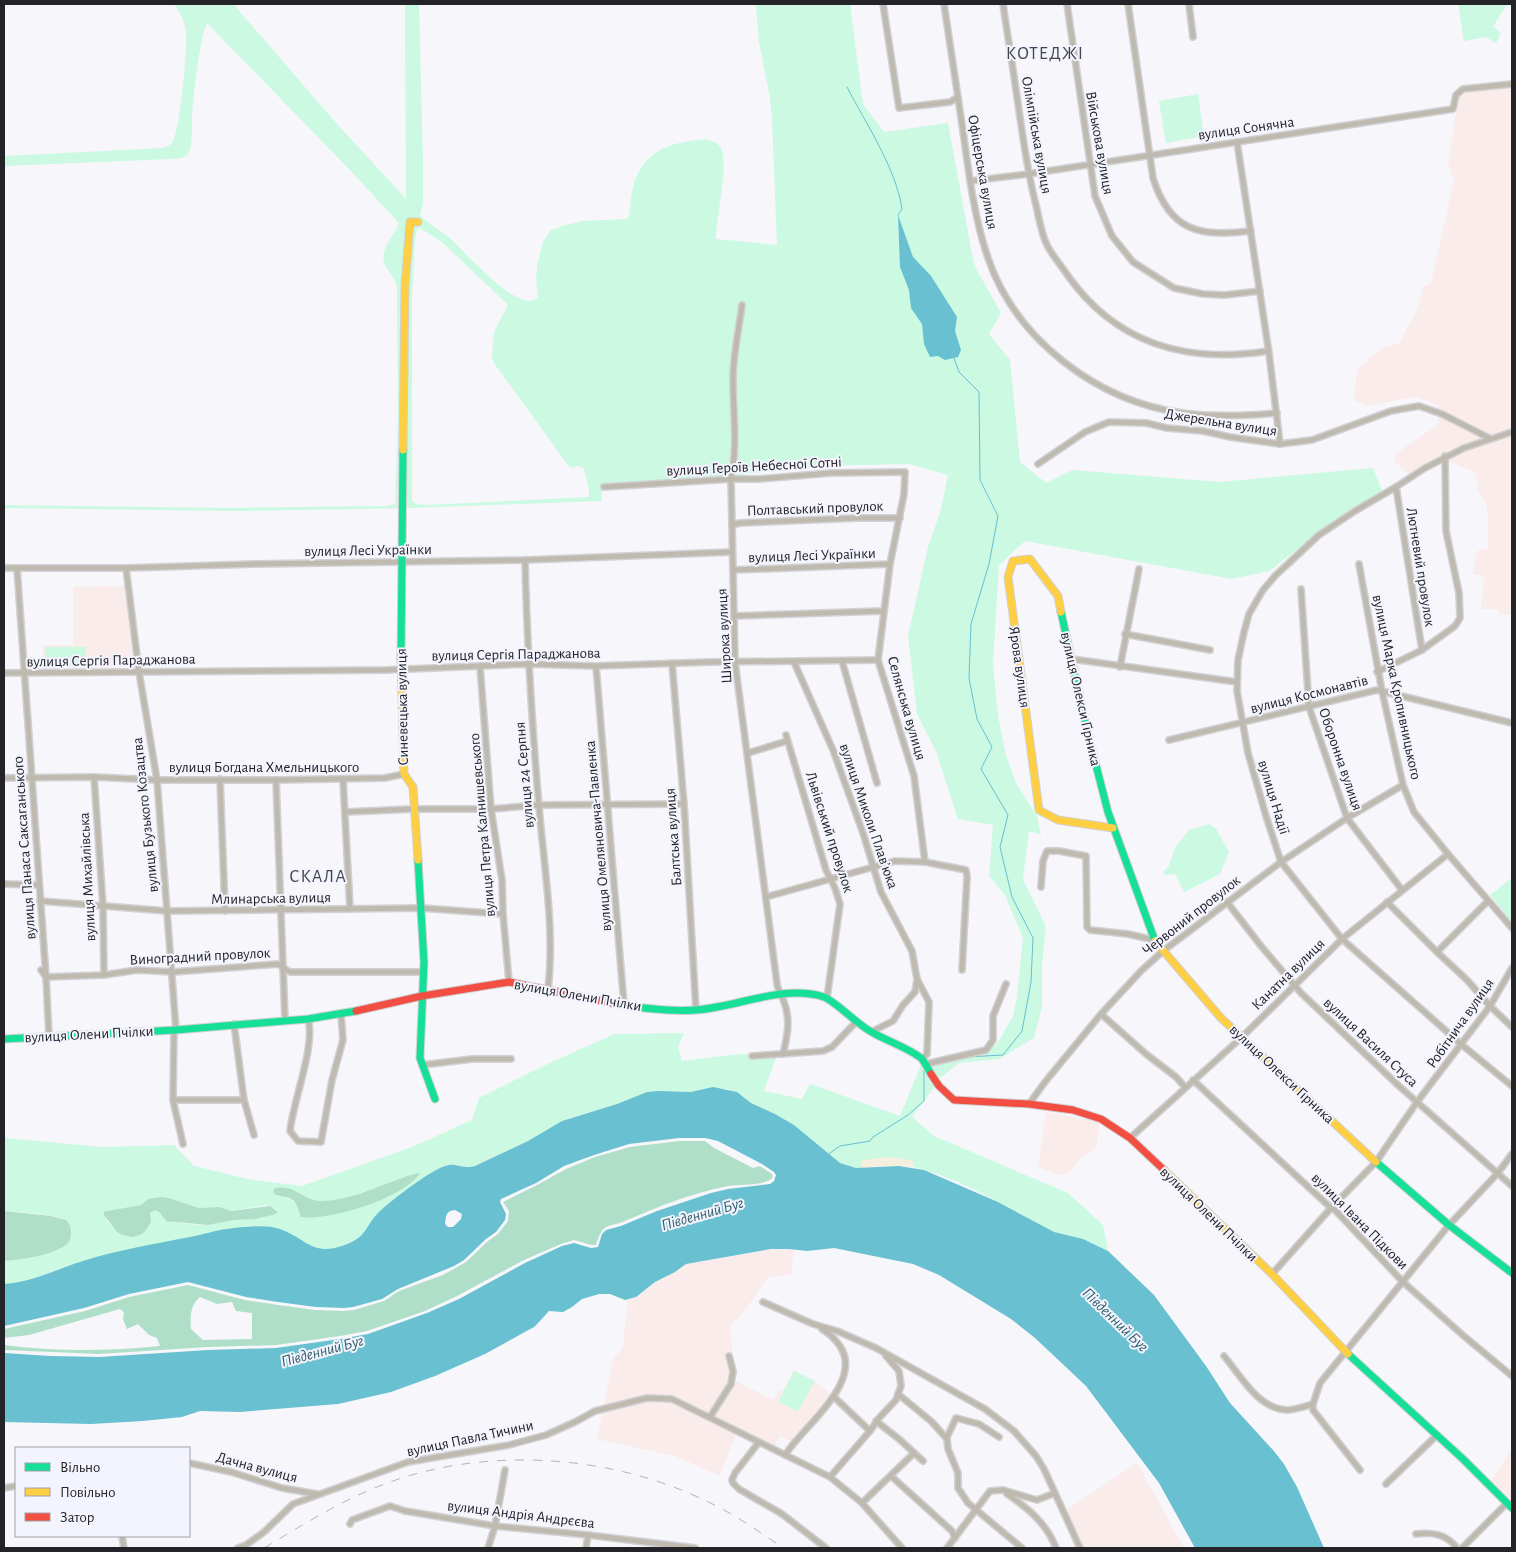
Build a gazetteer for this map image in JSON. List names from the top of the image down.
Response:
{
  "streets": {
    "street": [
      "вулиця Сонячна",
      "Олімпійська вулиця",
      "Військова вулиця",
      "Офіцерська вулиця",
      "Джерельна вулиця",
      "вулиця Героїв Небесної Сотні",
      "Полтавський провулок",
      "вулиця Лесі Українки",
      "Лютневий провулок",
      "Широка вулиця",
      "вулиця Сергія Параджанова",
      "Ярова вулиця",
      "вулиця Марка Кропивницького",
      "вулиця Космонавтів",
      "вулиця Олекси Гірника",
      "Синевецька вулиця",
      "Селянська вулиця",
      "Оборонна вулиця",
      "вулиця Богдана Хмельницького",
      "вулиця 24 Серпня",
      "вулиця Надії",
      "вулиця Бузького Козацтва",
      "вулиця Миколи Плавʼюка",
      "вулиця Петра Калнишевського",
      "Львівський провулок",
      "вулиця Омеляновича-Павленка",
      "Балтська вулиця",
      "вулиця Панаса Саксаганського",
      "вулиця Михайлівська",
      "Млинарська вулиця",
      "Червоний провулок",
      "Виноградний провулок",
      "Канатна вулиця",
      "вулиця Олени Пчілки",
      "Робітнича вулиця",
      "вулиця Василя Стуса",
      "вулиця Івана Підкови",
      "вулиця Павла Тичини",
      "Дачна вулиця",
      "вулиця Андрія Андрєєва"
    ]
  },
  "crossings": [
    ["вулиця Сонячна", "Олімпійська вулиця"],
    ["вулиця Сонячна", "Військова вулиця"],
    ["вулиця Сонячна", "Офіцерська вулиця"],
    ["Джерельна вулиця", "вулиця Надії"],
    ["вулиця Героїв Небесної Сотні", "Широка вулиця"],
    ["вулиця Героїв Небесної Сотні", "Селянська вулиця"],
    ["Полтавський провулок", "Широка вулиця"],
    ["Полтавський провулок", "Селянська вулиця"],
    ["вулиця Лесі Українки", "Широка вулиця"],
    ["вулиця Лесі Українки", "Синевецька вулиця"],
    ["вулиця Лесі Українки", "Селянська вулиця"],
    ["вулиця Лесі Українки", "вулиця 24 Серпня"],
    ["вулиця Лесі Українки", "вулиця Бузького Козацтва"],
    ["вулиця Лесі Українки", "вулиця Панаса Саксаганського"],
    ["Лютневий провулок", "вулиця Надії"],
    ["Широка вулиця", "вулиця Сергія Параджанова"],
    ["Широка вулиця", "Львівський провулок"],
    ["Широка вулиця", "вулиця Олени Пчілки"],
    ["вулиця Сергія Параджанова", "Синевецька вулиця"],
    ["вулиця Сергія Параджанова", "Селянська вулиця"],
    ["вулиця Сергія Параджанова", "вулиця 24 Серпня"],
    ["вулиця Сергія Параджанова", "вулиця Бузького Козацтва"],
    ["вулиця Сергія Параджанова", "вулиця Миколи Плавʼюка"],
    ["вулиця Сергія Параджанова", "вулиця Петра Калнишевського"],
    ["вулиця Сергія Параджанова", "вулиця Омеляновича-Павленка"],
    ["вулиця Сергія Параджанова", "Балтська вулиця"],
    ["вулиця Сергія Параджанова", "вулиця Панаса Саксаганського"],
    ["Ярова вулиця", "вулиця Олекси Гірника"],
    ["вулиця Марка Кропивницького", "вулиця Космонавтів"],
    ["вулиця Марка Кропивницького", "Червоний провулок"],
    ["вулиця Марка Кропивницького", "Канатна вулиця"],
    ["вулиця Космонавтів", "Оборонна вулиця"],
    ["вулиця Космонавтів", "вулиця Надії"],
    ["вулиця Олекси Гірника", "Червоний провулок"],
    ["вулиця Олекси Гірника", "Канатна вулиця"],
    ["вулиця Олекси Гірника", "Робітнича вулиця"],
    ["Синевецька вулиця", "вулиця Богдана Хмельницького"],
    ["Синевецька вулиця", "Млинарська вулиця"],
    ["Синевецька вулиця", "Виноградний провулок"],
    ["Синевецька вулиця", "вулиця Олени Пчілки"],
    ["Оборонна вулиця", "Червоний провулок"],
    ["Оборонна вулиця", "Канатна вулиця"],
    ["вулиця Богдана Хмельницького", "вулиця Бузького Козацтва"],
    ["вулиця Богдана Хмельницького", "вулиця Панаса Саксаганського"],
    ["вулиця Богдана Хмельницького", "вулиця Михайлівська"],
    ["вулиця 24 Серпня", "вулиця Олени Пчілки"],
    ["вулиця Надії", "Червоний провулок"],
    ["вулиця Надії", "Канатна вулиця"],
    ["вулиця Надії", "Робітнича вулиця"],
    ["вулиця Бузького Козацтва", "Млинарська вулиця"],
    ["вулиця Бузького Козацтва", "Виноградний провулок"],
    ["вулиця Бузького Козацтва", "вулиця Олени Пчілки"],
    ["вулиця Миколи Плавʼюка", "вулиця Олени Пчілки"],
    ["вулиця Петра Калнишевського", "Млинарська вулиця"],
    ["вулиця Петра Калнишевського", "вулиця Олени Пчілки"],
    ["Львівський провулок", "вулиця Олени Пчілки"],
    ["вулиця Омеляновича-Павленка", "вулиця Олени Пчілки"],
    ["Балтська вулиця", "вулиця Олени Пчілки"],
    ["вулиця Панаса Саксаганського", "Млинарська вулиця"],
    ["вулиця Панаса Саксаганського", "Виноградний провулок"],
    ["вулиця Панаса Саксаганського", "вулиця Олени Пчілки"],
    ["вулиця Михайлівська", "Млинарська вулиця"],
    ["вулиця Михайлівська", "Виноградний провулок"],
    ["Червоний провулок", "вулиця Олени Пчілки"],
    ["Червоний провулок", "вулиця Василя Стуса"],
    ["Канатна вулиця", "вулиця Олени Пчілки"],
    ["Канатна вулиця", "вулиця Василя Стуса"],
    ["Канатна вулиця", "вулиця Івана Підкови"],
    ["вулиця Олени Пчілки", "Робітнича вулиця"],
    ["Робітнича вулиця", "вулиця Василя Стуса"],
    ["Робітнича вулиця", "вулиця Івана Підкови"],
    ["вулиця Павла Тичини", "Дачна вулиця"]
  ],
  "districts": ["КОТЕДЖІ", "СКАЛА"],
  "water": ["Південний Буг"],
  "legend": ["Вільно", "Повільно", "Затор"]
}
